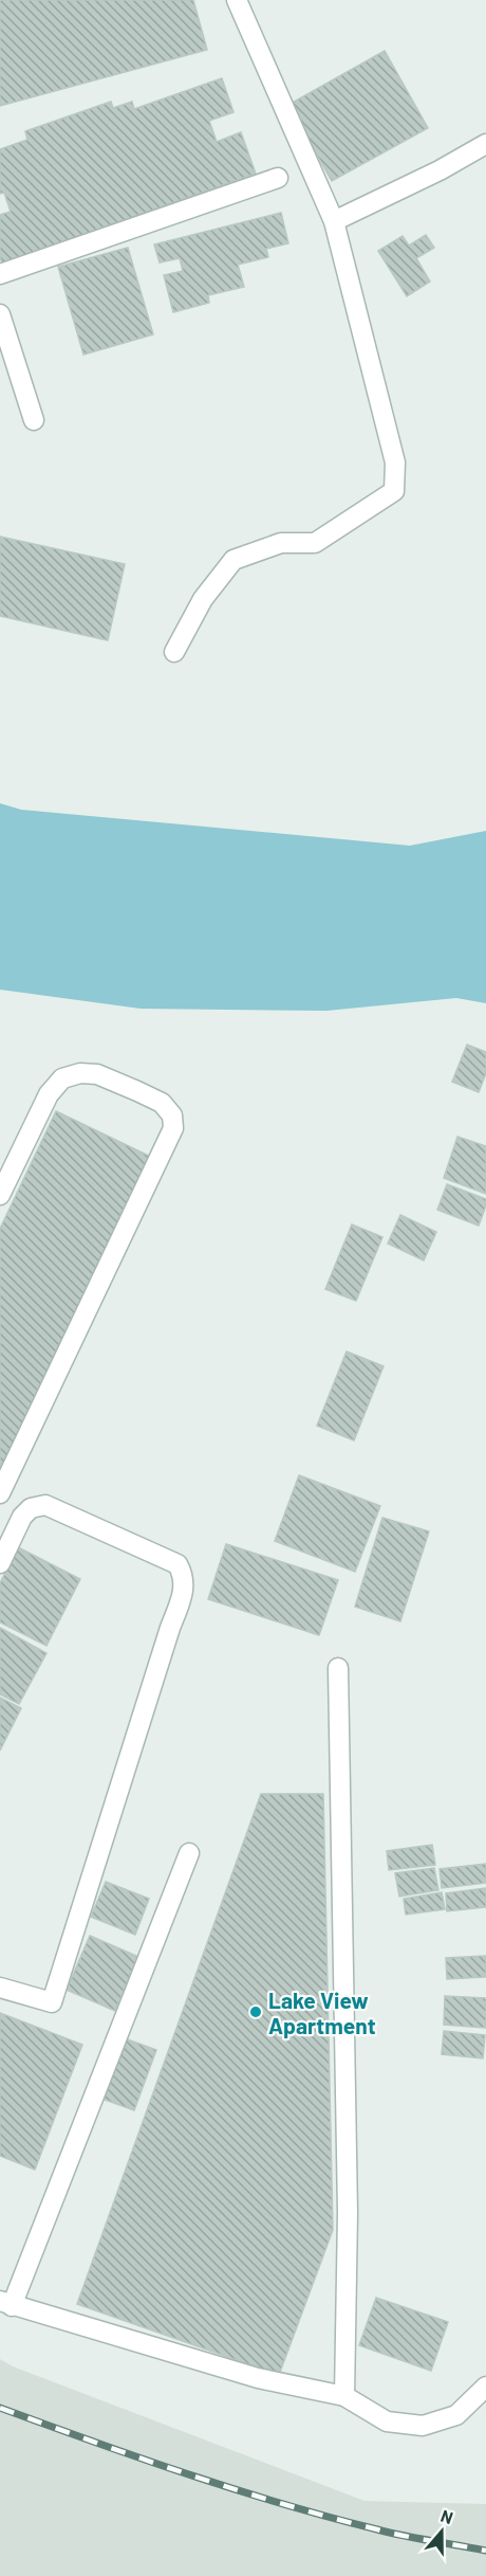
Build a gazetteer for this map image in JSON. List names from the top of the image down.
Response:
{
  "places": ["Lake View Apartment"],
  "north": "top"
}
